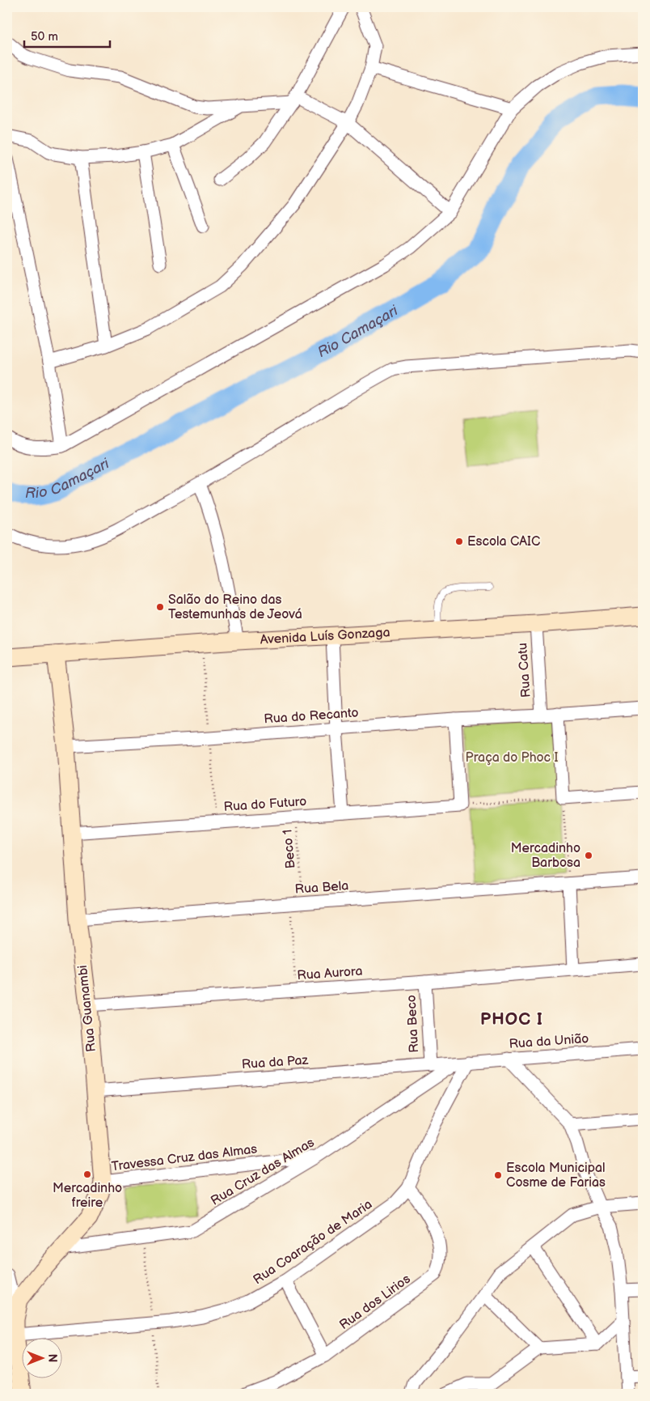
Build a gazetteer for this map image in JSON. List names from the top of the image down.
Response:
{
  "streets": {
    "street": [
      "Avenida Luís Gonzaga",
      "Rua Catu",
      "Rua do Recanto",
      "Rua do Futuro",
      "Rua Bela",
      "Rua Aurora",
      "Rua Guanambi",
      "Rua Beco",
      "Rua da União",
      "Rua da Paz",
      "Travessa Cruz das Almas",
      "Rua Cruz das Almas",
      "Rua Coaração de Maria",
      "Rua dos Lirios"
    ],
    "path": ["Beco 1"]
  },
  "crossings": [
    ["Avenida Luís Gonzaga", "Rua Catu"],
    ["Avenida Luís Gonzaga", "Rua Guanambi"],
    ["Rua Catu", "Rua do Recanto"],
    ["Rua do Recanto", "Rua Guanambi"],
    ["Rua do Futuro", "Beco 1"],
    ["Rua do Futuro", "Rua Guanambi"],
    ["Beco 1", "Rua Bela"],
    ["Rua Bela", "Rua Guanambi"],
    ["Rua Aurora", "Rua Guanambi"],
    ["Rua Aurora", "Rua Beco"],
    ["Rua Guanambi", "Rua da Paz"],
    ["Rua Guanambi", "Travessa Cruz das Almas"],
    ["Rua Guanambi", "Rua Cruz das Almas"],
    ["Rua Guanambi", "Rua Coaração de Maria"],
    ["Rua Beco", "Rua da Paz"],
    ["Rua da União", "Rua da Paz"],
    ["Rua da União", "Rua Cruz das Almas"],
    ["Rua da União", "Rua Coaração de Maria"],
    ["Rua da Paz", "Rua Cruz das Almas"],
    ["Rua da Paz", "Rua Coaração de Maria"],
    ["Travessa Cruz das Almas", "Rua Cruz das Almas"],
    ["Rua Cruz das Almas", "Rua Coaração de Maria"],
    ["Rua Coaração de Maria", "Rua dos Lirios"]
  ],
  "districts": ["PHOC I"],
  "water": ["Rio Camaçari"],
  "parks": ["Praça do Phoc I"],
  "places": [
    "Escola CAIC",
    "Salão do Reino das Testemunhas de Jeová",
    "Mercadinho Barbosa",
    "Mercadinho freire",
    "Escola Municipal Cosme de Farias"
  ],
  "scale_bar": "50 m",
  "north": "right"
}
